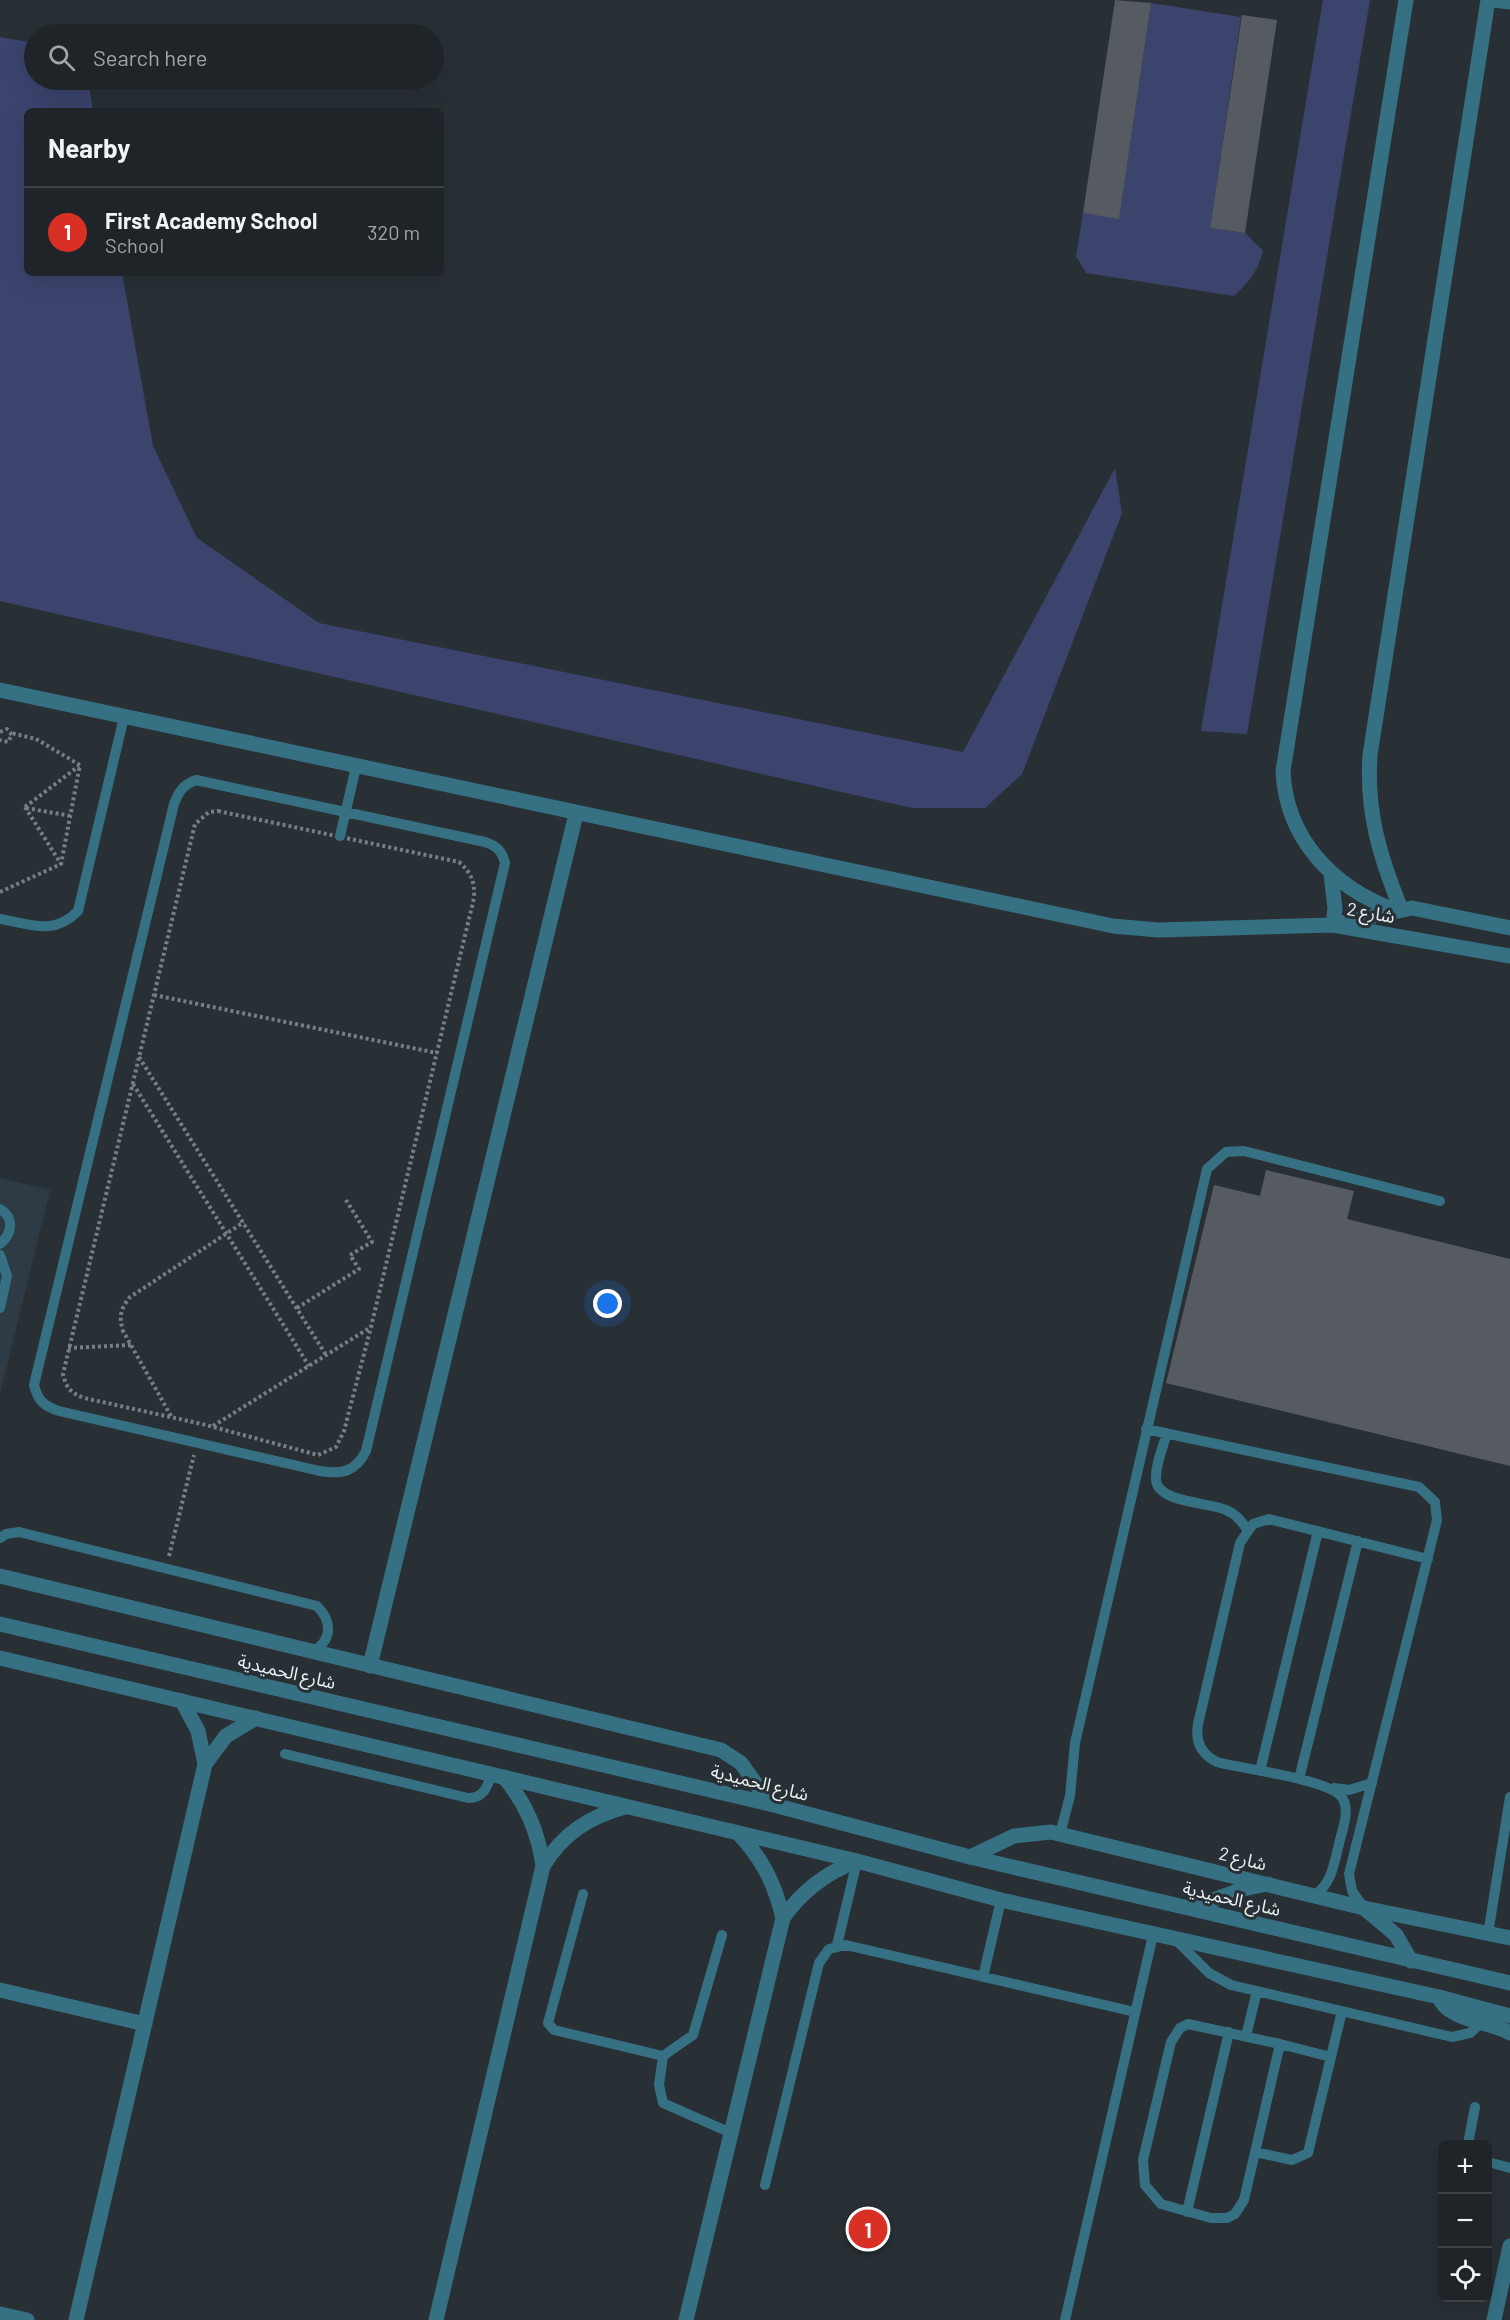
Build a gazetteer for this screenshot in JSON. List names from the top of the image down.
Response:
{
  "streets": {
    "street": ["شارع 2", "شارع الحميدية"]
  },
  "crossings": [
    ["شارع 2", "شارع الحميدية"]
  ],
  "page": {
    "search": "Search here",
    "heading": "Nearby",
    "list": [
      {
        "mark": "1",
        "name": "First Academy School",
        "note": "School",
        "value": "320 m"
      }
    ],
    "map_buttons": ["+", "−"],
    "pins": "1"
  }
}
